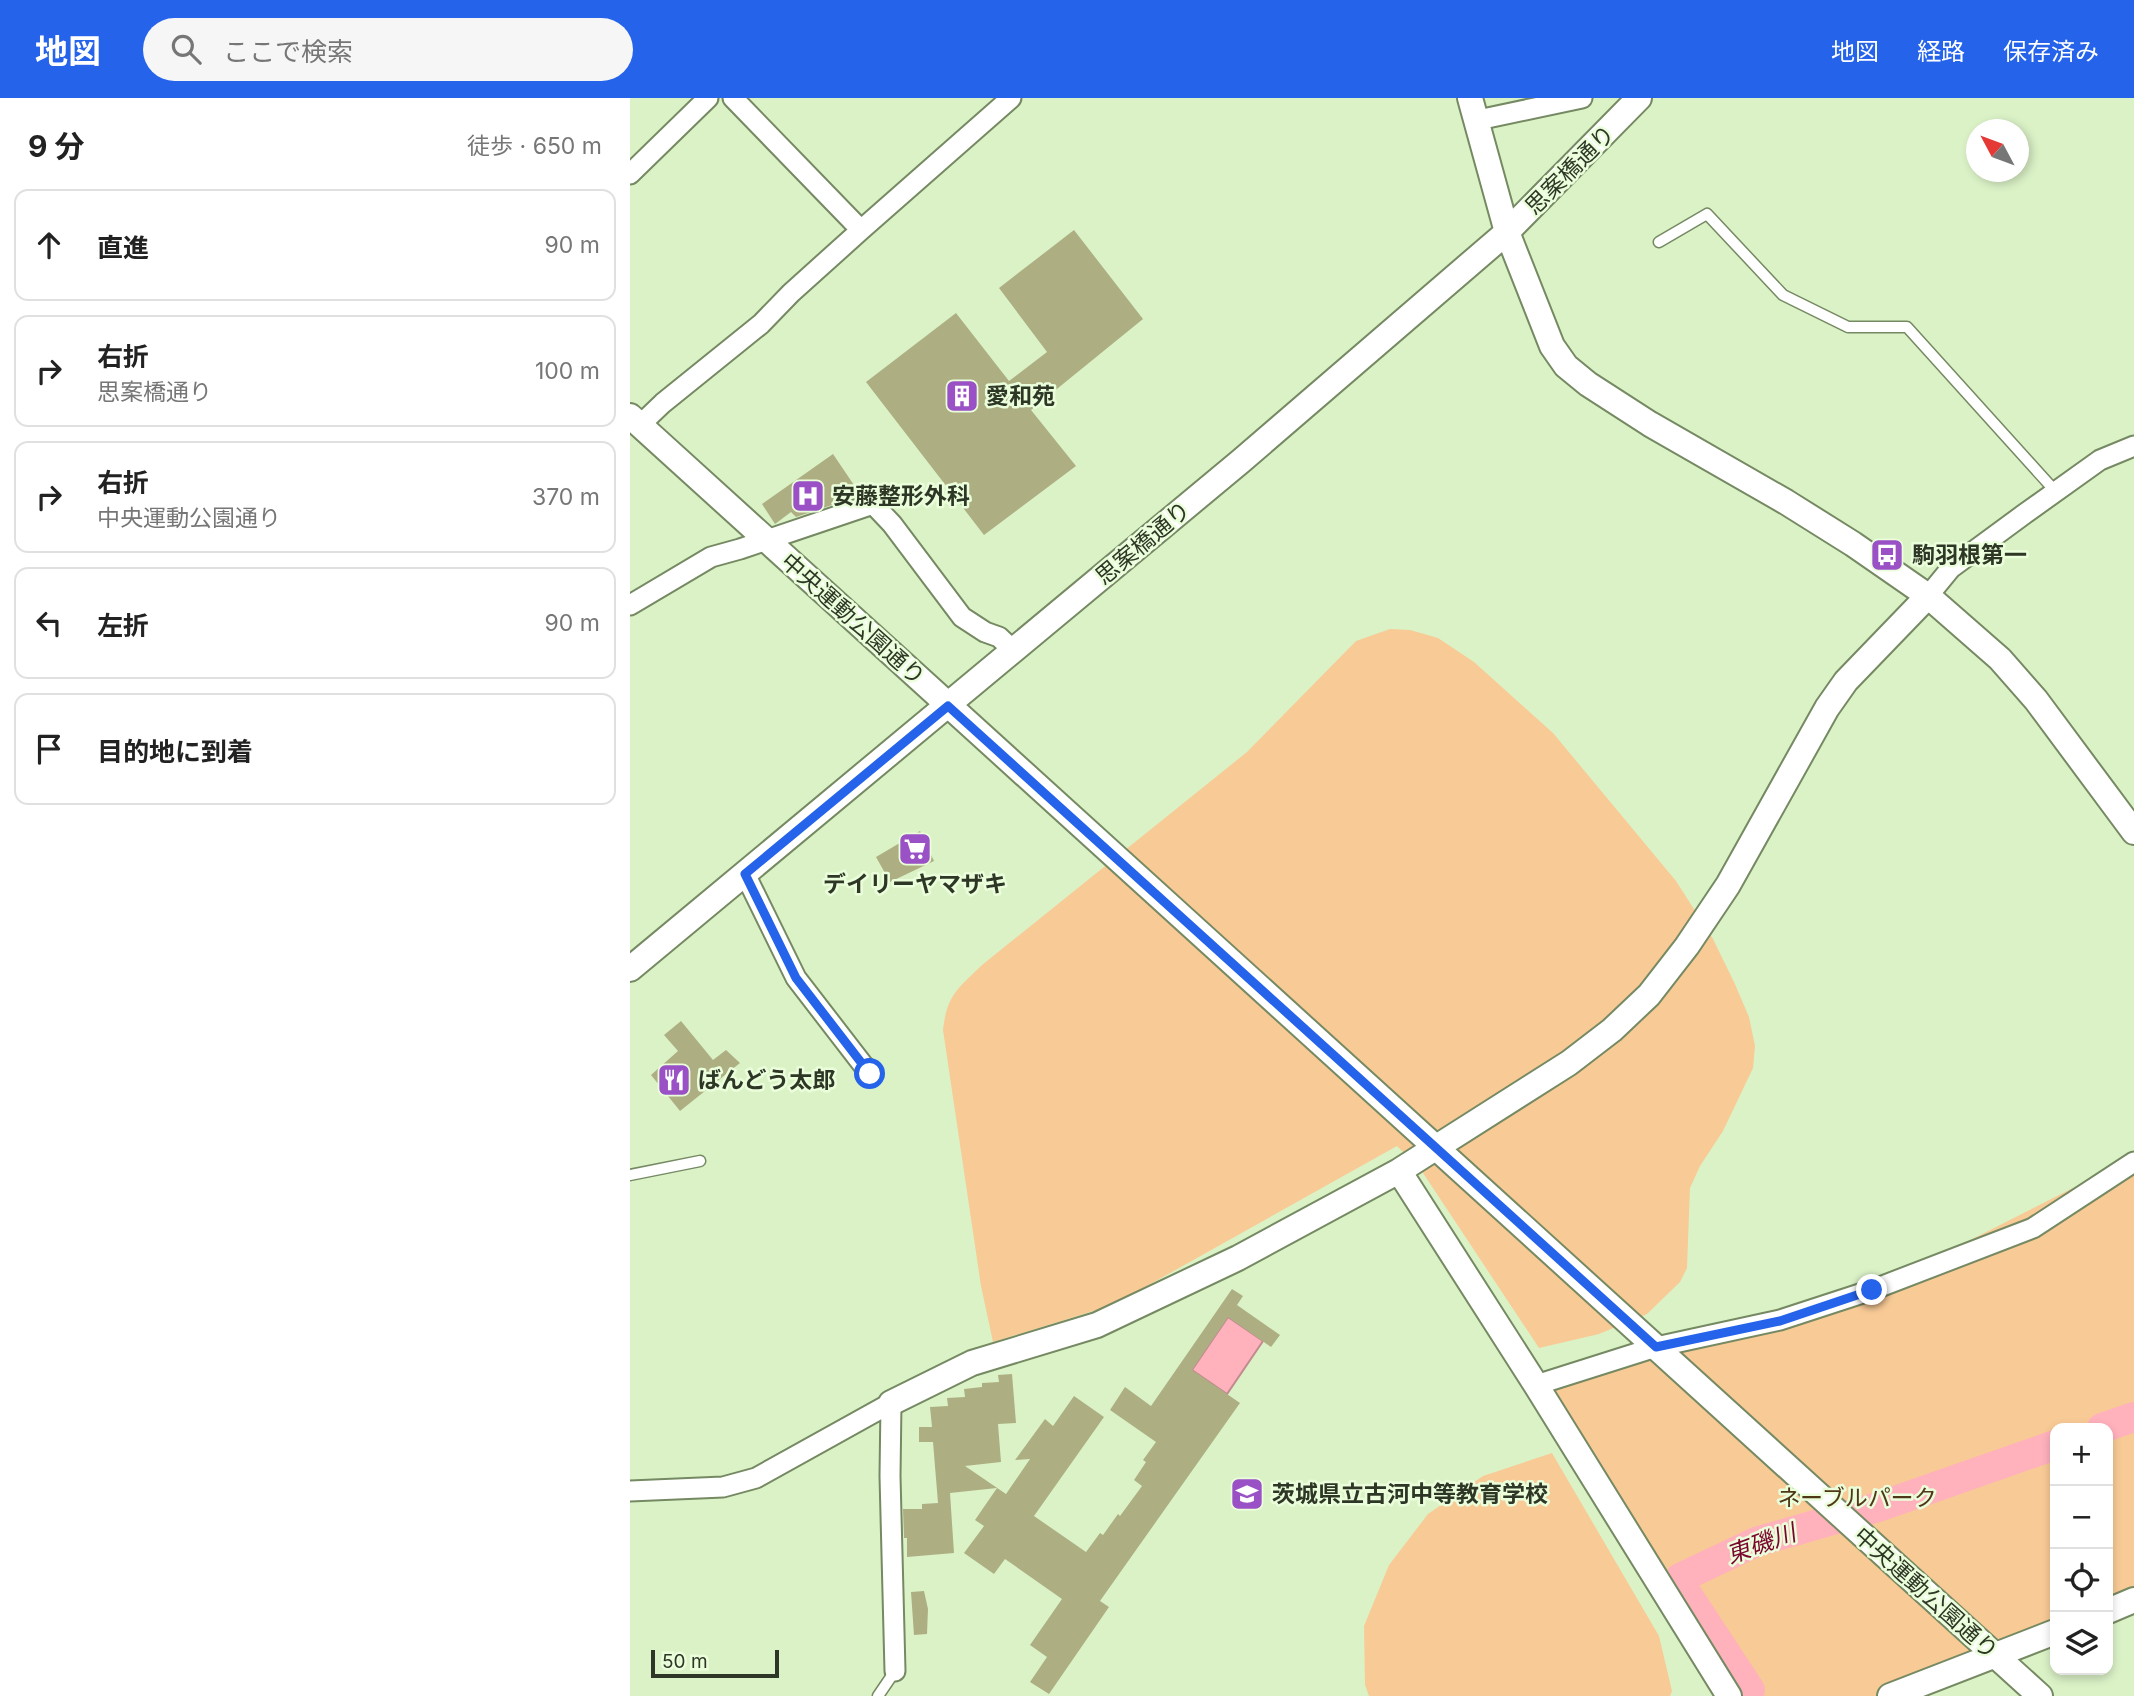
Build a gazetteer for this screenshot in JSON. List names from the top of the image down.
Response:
{
  "streets": {
    "street": ["思案橋通り", "中央運動公園通り"]
  },
  "crossings": [
    ["思案橋通り", "中央運動公園通り"]
  ],
  "water": ["東磯川"],
  "parks": ["ネーブルパーク"],
  "places": {
    "building": ["愛和苑"],
    "hospital": ["安藤整形外科"],
    "bus stop": ["駒羽根第一"],
    "supermarket": ["デイリーヤマザキ"],
    "restaurant": ["ばんどう太郎"],
    "school or university": ["茨城県立古河中等教育学校"]
  },
  "scale_bar": "50 m",
  "north": "top left",
  "page": {
    "header": "地図",
    "search": "ここで検索",
    "nav": ["地図", "経路", "保存済み"],
    "heading": ["9 分", "徒歩 · 650 m"],
    "list": [
      ["直進", "90 m"],
      ["右折", "思案橋通り", "100 m"],
      ["右折", "中央運動公園通り", "370 m"],
      ["左折", "90 m"],
      "目的地に到着"
    ],
    "map_buttons": ["+", "−"],
    "scale": "50 m"
  }
}
